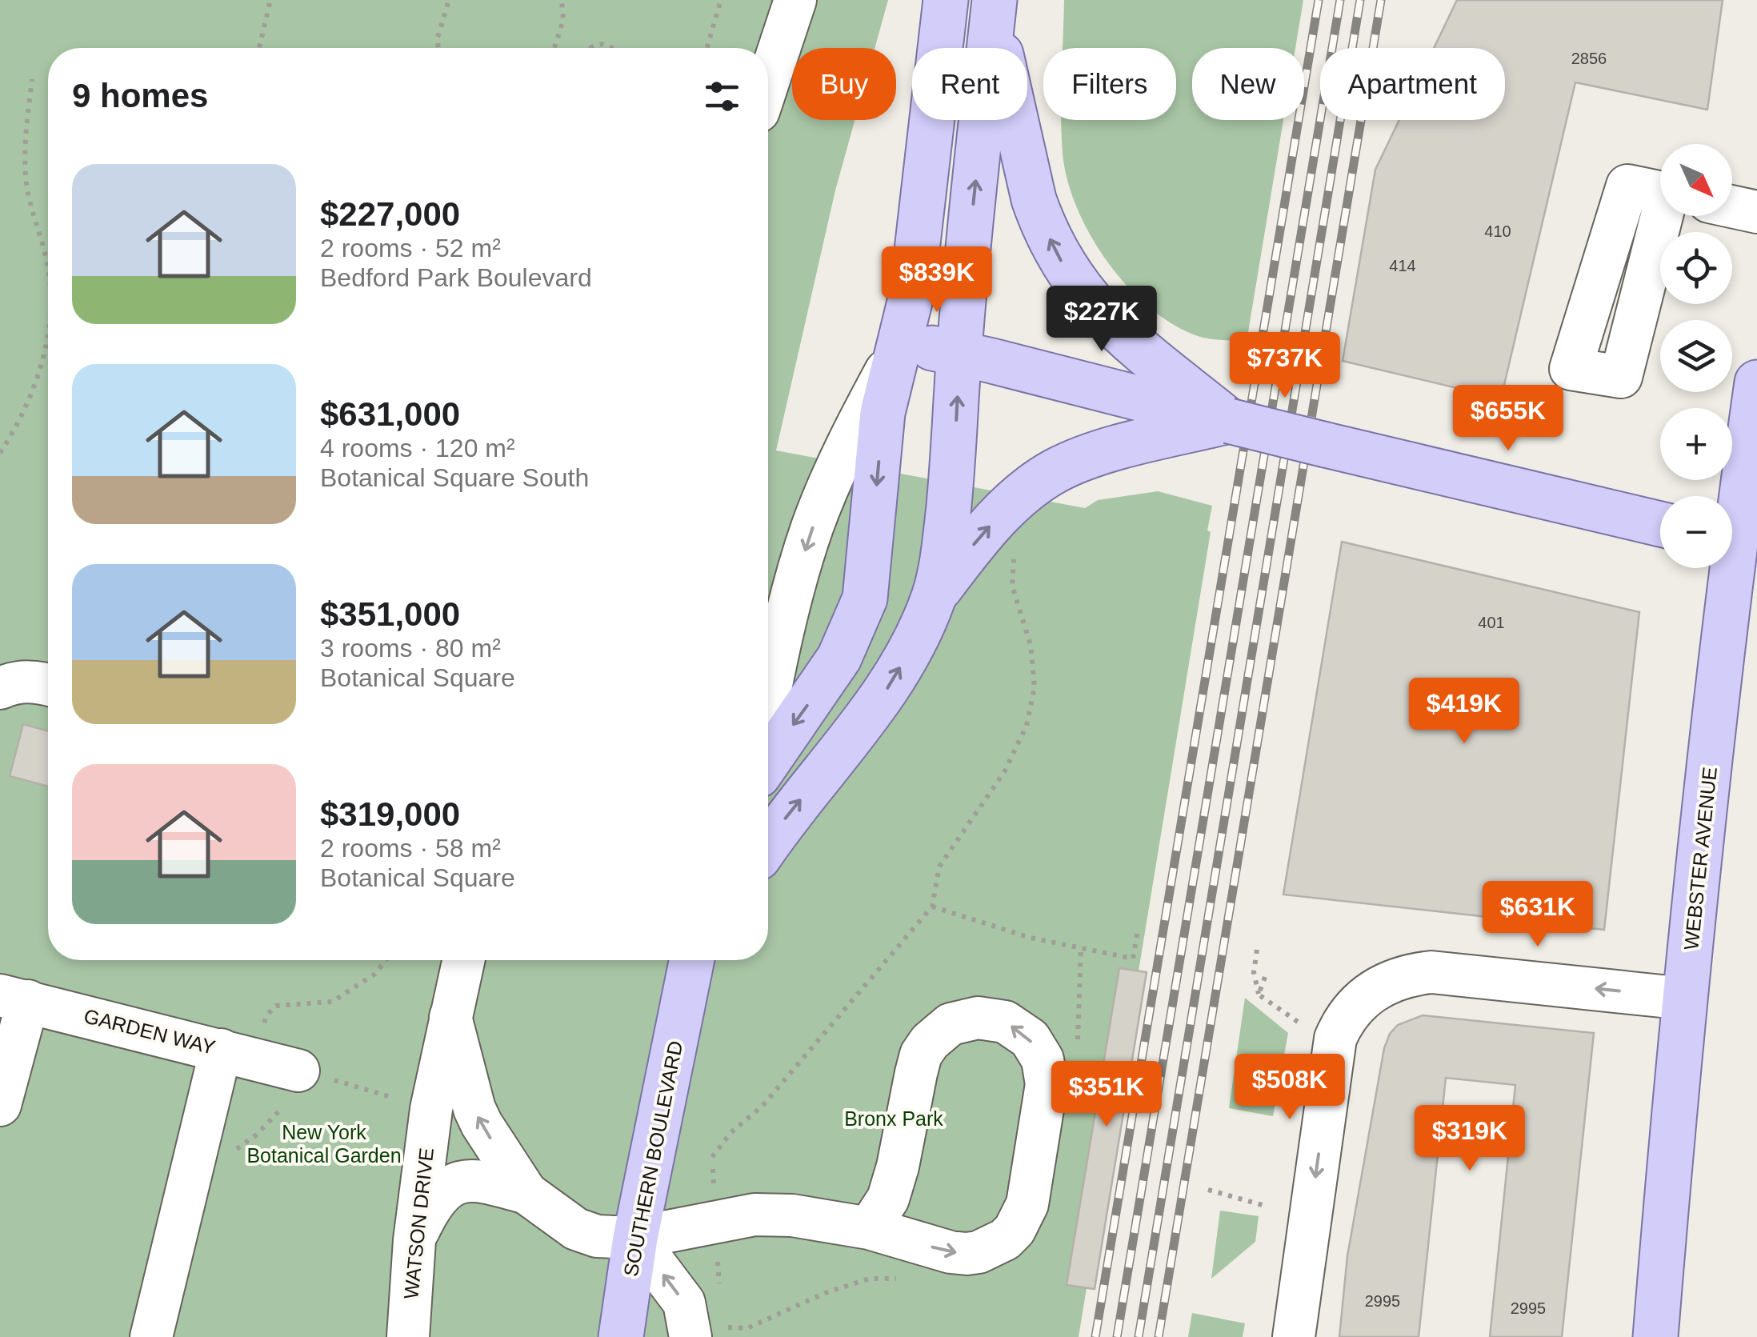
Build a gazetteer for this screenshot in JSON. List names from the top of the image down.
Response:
{
  "streets": {
    "main road": ["WEBSTER AVENUE", "SOUTHERN BOULEVARD"],
    "street": ["GARDEN WAY", "WATSON DRIVE"]
  },
  "parks": ["Bronx Park", "New York Botanical Garden"],
  "house_numbers": [
    "2856",
    "410",
    "414",
    "401",
    "2995",
    "2995"
  ],
  "north": "bottom right",
  "page": {
    "chip": [
      "Buy",
      "Rent",
      "Filters",
      "New",
      "Apartment"
    ],
    "heading": "9 homes",
    "map_buttons": ["+", "−"],
    "list": [
      {
        "name": "$227,000",
        "note": "2 rooms · 52 m² · Bedford Park Boulevard"
      },
      {
        "name": "$631,000",
        "note": "4 rooms · 120 m² · Botanical Square South"
      },
      {
        "name": "$351,000",
        "note": "3 rooms · 80 m² · Botanical Square"
      },
      {
        "name": "$319,000",
        "note": "2 rooms · 58 m² · Botanical Square"
      }
    ],
    "price": [
      "$839K",
      "$227K",
      "$737K",
      "$655K",
      "$419K",
      "$631K",
      "$508K",
      "$351K",
      "$319K"
    ]
  }
}
